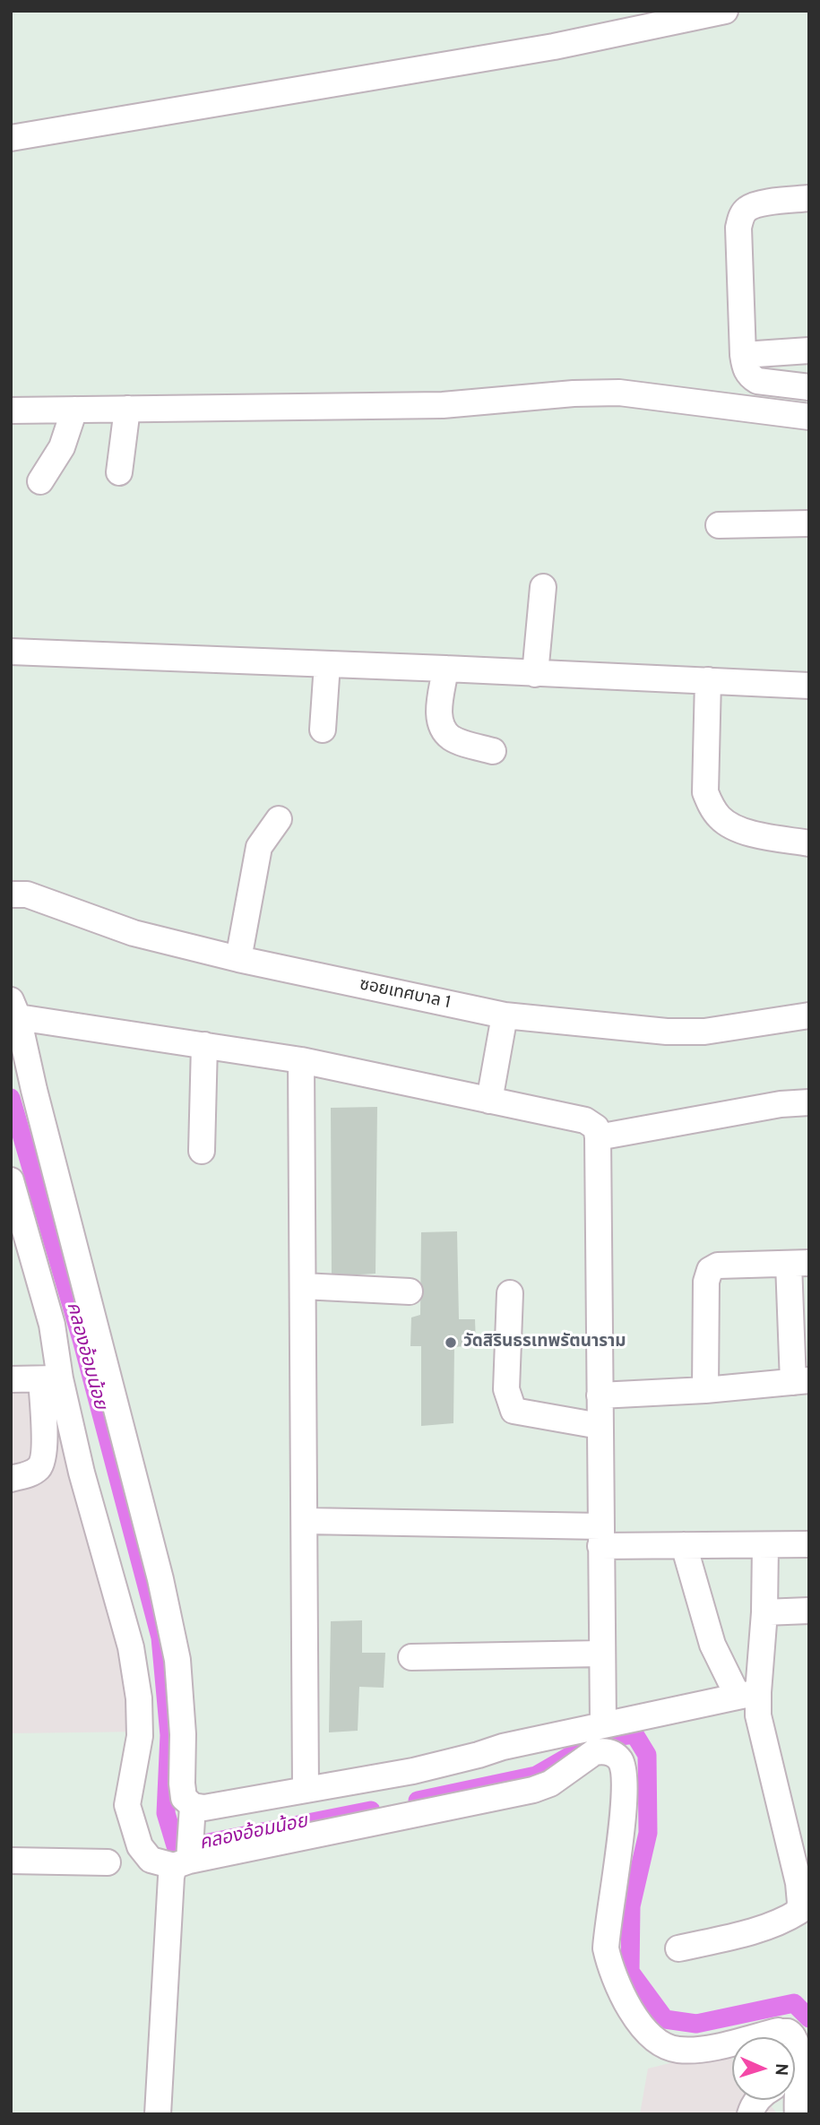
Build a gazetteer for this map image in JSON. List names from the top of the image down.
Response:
{
  "streets": {
    "street": ["ซอยเทศบาล 1"]
  },
  "water": ["คลองอ้อมน้อย"],
  "places": ["วัดสิรินธรเทพรัตนาราม"],
  "north": "right"
}
